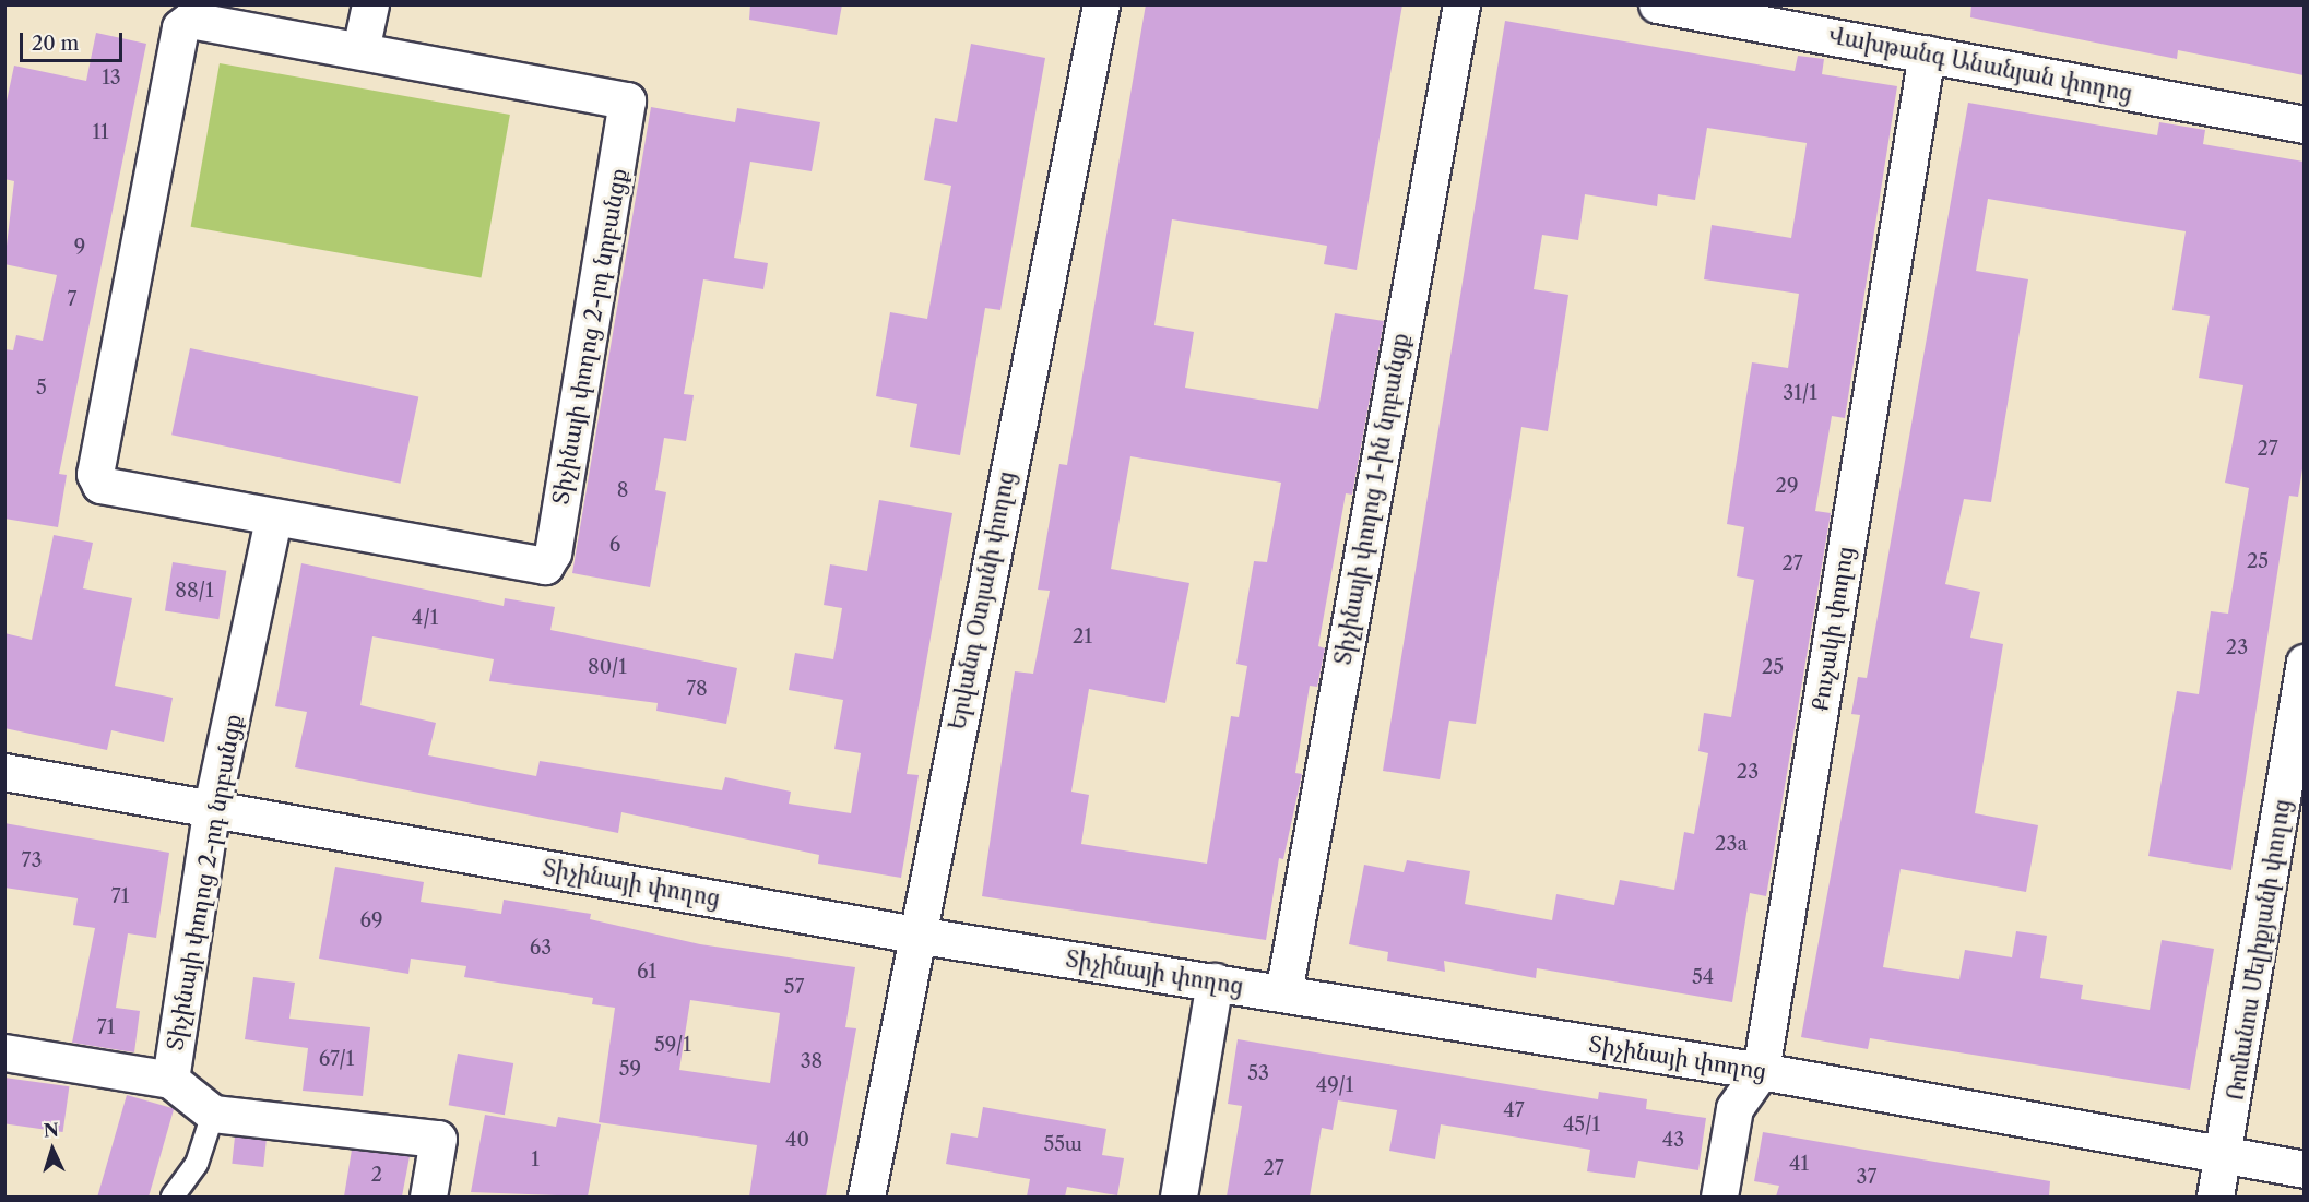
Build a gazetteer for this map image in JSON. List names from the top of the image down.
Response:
{
  "streets": {
    "street": [
      "Վախթանգ Անանյան փողոց",
      "Տիչինայի փողոց 2-րդ նրբանցք",
      "Տիչինայի փողոց 1-ին նրբանցք",
      "Երվանդ Օտյանի փողոց",
      "Քուչակի փողոց",
      "Տիչինայի փողոց",
      "Ռոմանոս Մելիքյանի փողոց"
    ]
  },
  "crossings": [
    ["Վախթանգ Անանյան փողոց", "Քուչակի փողոց"],
    ["Տիչինայի փողոց 2-րդ նրբանցք", "Տիչինայի փողոց"],
    ["Տիչինայի փողոց 1-ին նրբանցք", "Տիչինայի փողոց"],
    ["Երվանդ Օտյանի փողոց", "Տիչինայի փողոց"],
    ["Քուչակի փողոց", "Տիչինայի փողոց"],
    ["Տիչինայի փողոց", "Ռոմանոս Մելիքյանի փողոց"]
  ],
  "house_numbers": [
    "13",
    "11",
    "9",
    "7",
    "5",
    "31/1",
    "27",
    "29",
    "8",
    "6",
    "25",
    "27",
    "88/1",
    "4/1",
    "21",
    "23",
    "80/1",
    "25",
    "78",
    "23",
    "23a",
    "73",
    "71",
    "69",
    "63",
    "61",
    "54",
    "57",
    "71",
    "59/1",
    "67/1",
    "38",
    "59",
    "53",
    "49/1",
    "47",
    "45/1",
    "40",
    "43",
    "55ա",
    "1",
    "41",
    "27",
    "2",
    "37"
  ],
  "scale_bar": "20 m",
  "north": "top"
}
